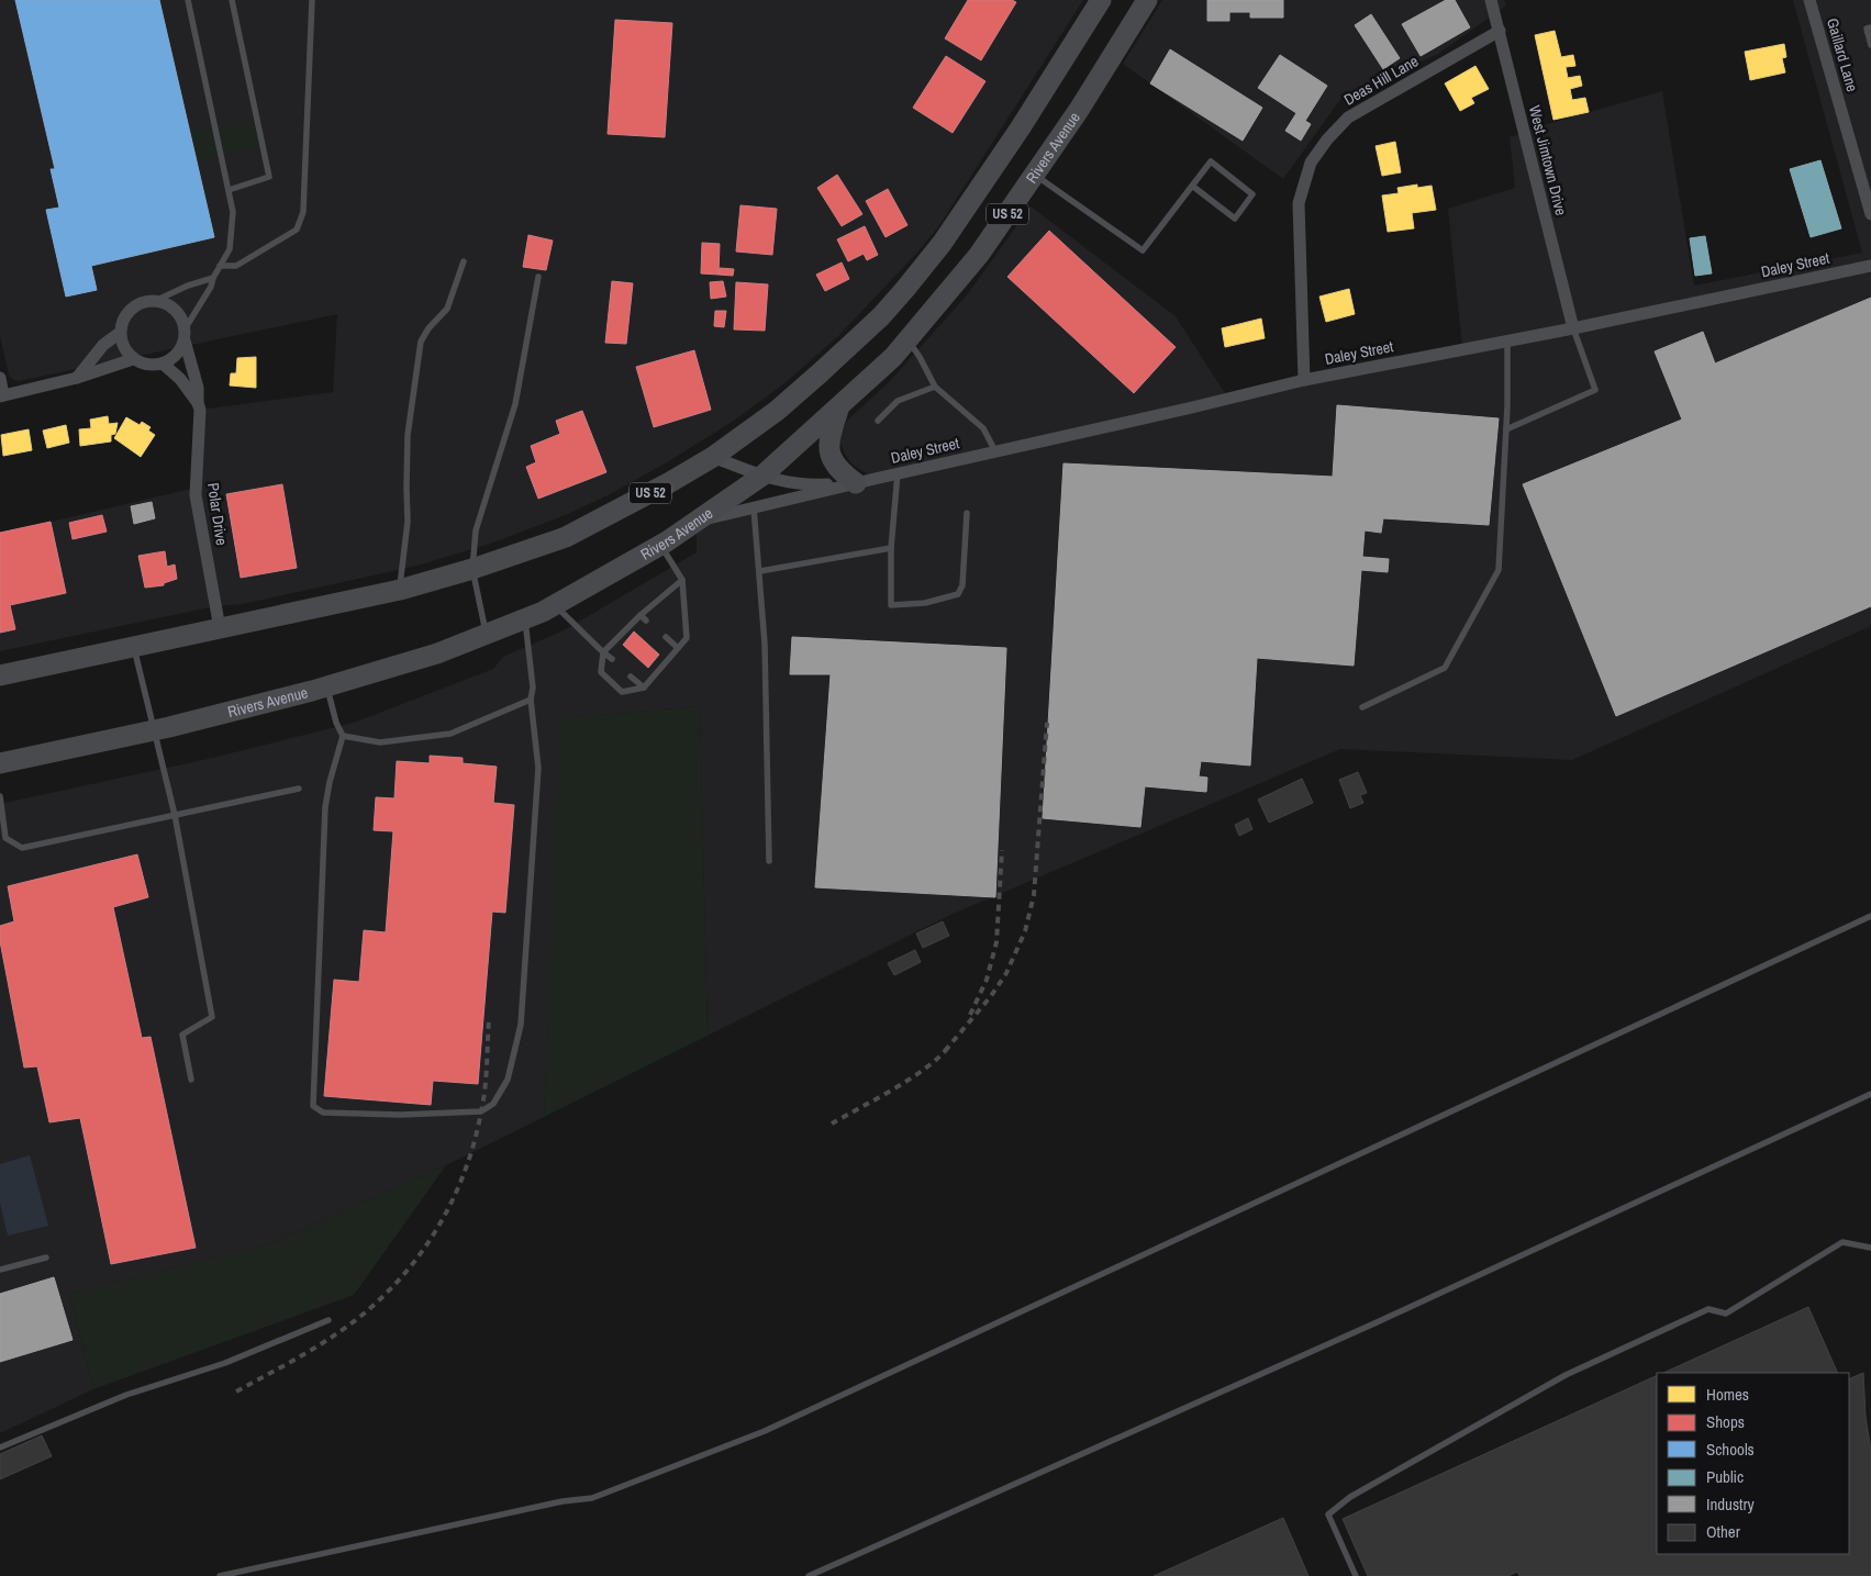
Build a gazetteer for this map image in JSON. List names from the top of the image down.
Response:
{
  "streets": {
    "main road": ["Rivers Avenue", "US 52"],
    "street": [
      "Gaillard Lane",
      "Deas Hill Lane",
      "West Jimtown Drive",
      "Daley Street",
      "Polar Drive"
    ]
  },
  "crossings": [
    ["Deas Hill Lane", "West Jimtown Drive"],
    ["Deas Hill Lane", "Daley Street"],
    ["Rivers Avenue", "Daley Street"],
    ["West Jimtown Drive", "Daley Street"],
    ["US 52", "Daley Street"],
    ["US 52", "Polar Drive"]
  ],
  "legend": [
    "Homes",
    "Shops",
    "Schools",
    "Public",
    "Industry",
    "Other"
  ]
}
